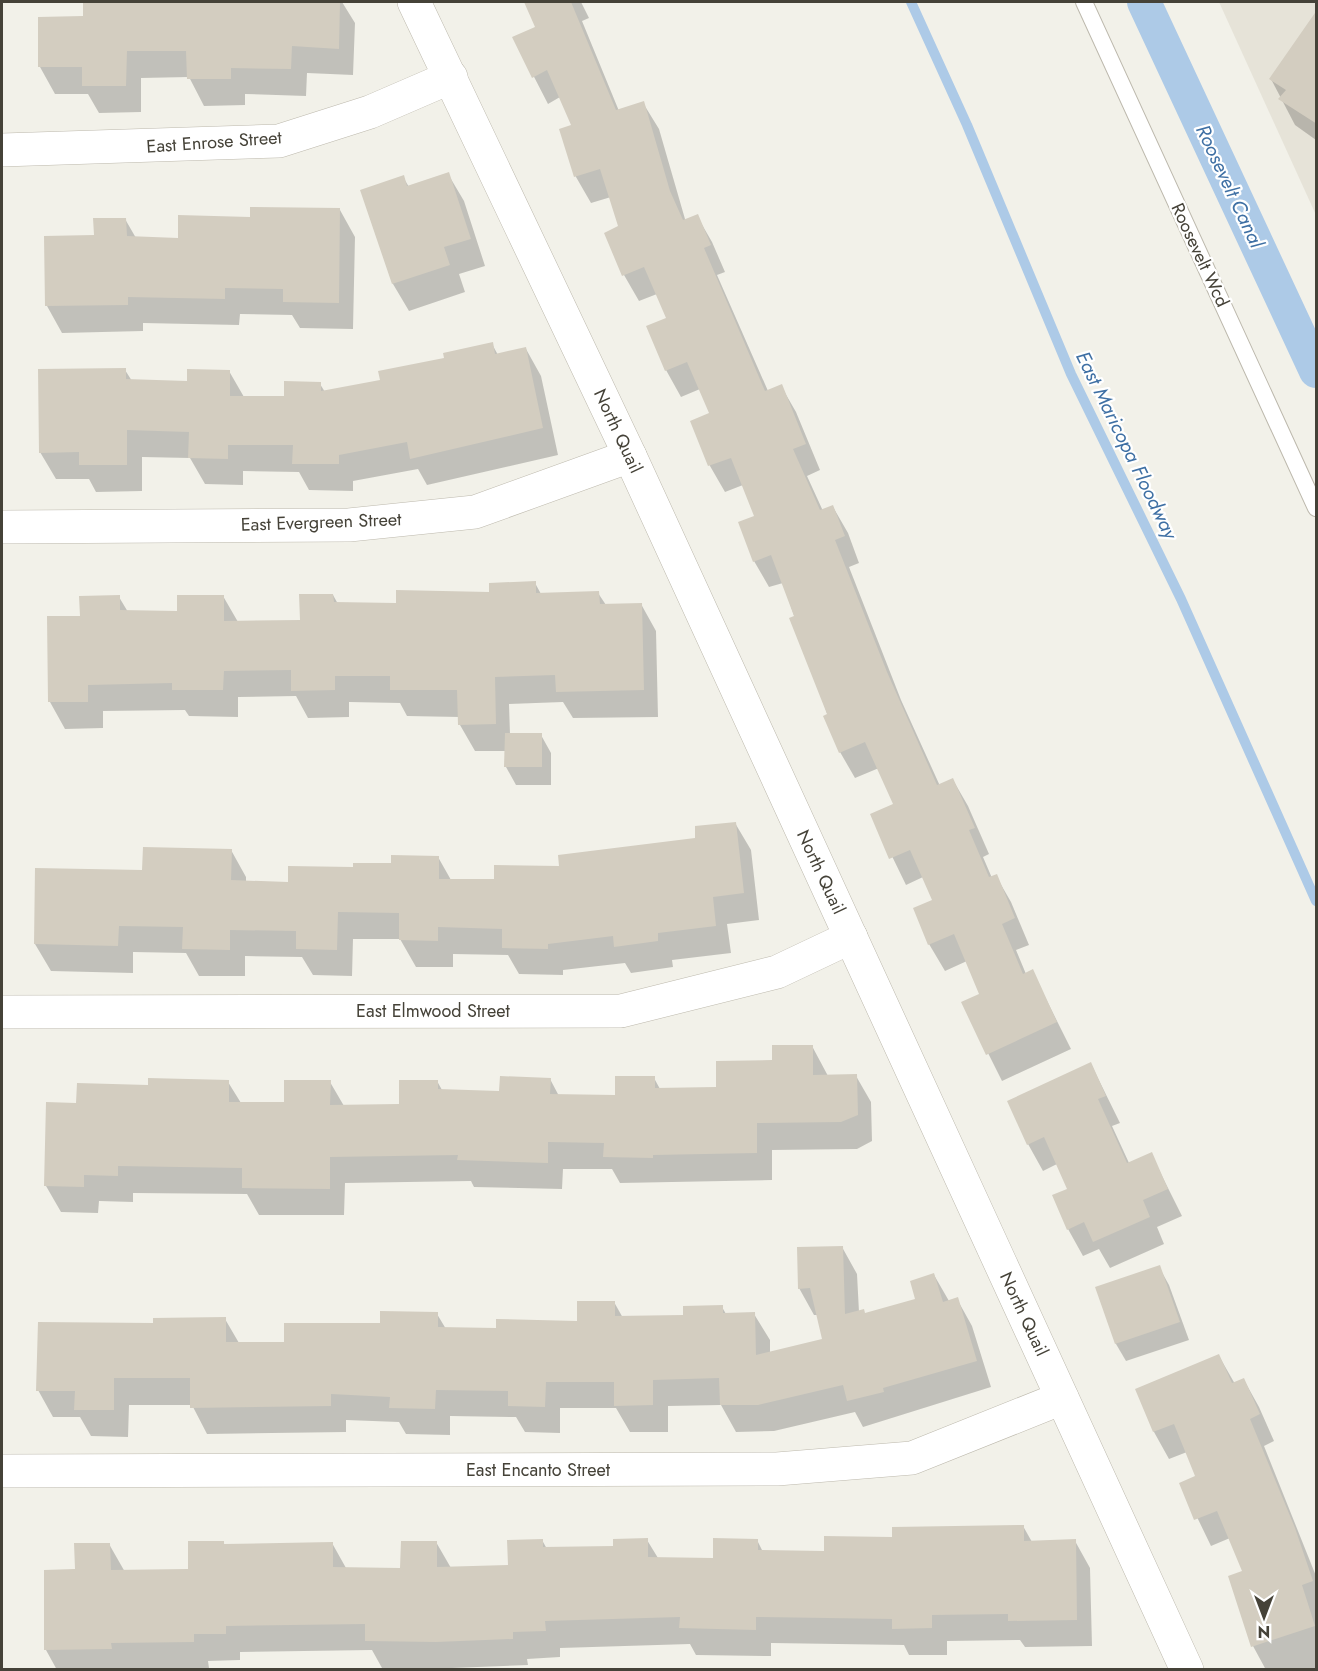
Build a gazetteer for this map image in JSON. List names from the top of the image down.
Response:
{
  "streets": {
    "street": [
      "East Enrose Street",
      "North Quail",
      "East Evergreen Street",
      "East Elmwood Street",
      "East Encanto Street"
    ],
    "lane": ["Roosevelt Wcd"]
  },
  "crossings": [
    ["East Enrose Street", "North Quail"],
    ["North Quail", "East Evergreen Street"],
    ["North Quail", "East Elmwood Street"],
    ["North Quail", "East Encanto Street"]
  ],
  "water": ["Roosevelt Canal", "East Maricopa Floodway"],
  "north": "bottom"
}
